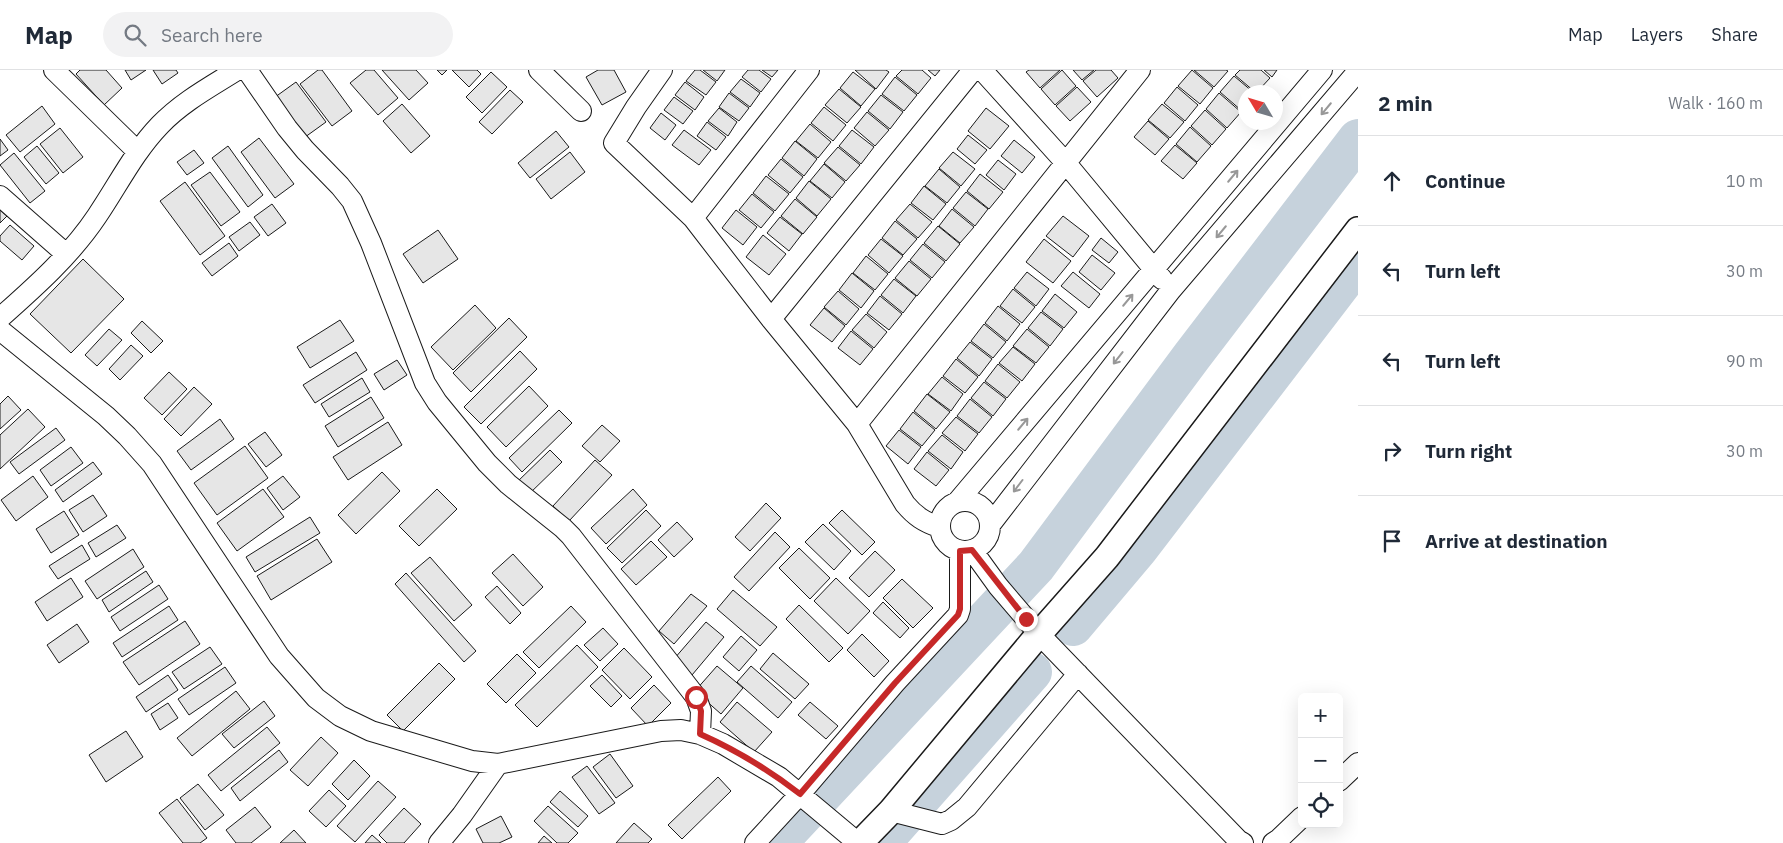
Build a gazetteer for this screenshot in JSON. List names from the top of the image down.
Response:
{
  "north": "top left",
  "page": {
    "header": "Map",
    "search": "Search here",
    "nav": ["Map", "Layers", "Share"],
    "heading": ["2 min", "Walk · 160 m"],
    "list": [
      ["Continue", "10 m"],
      ["Turn left", "30 m"],
      ["Turn left", "90 m"],
      ["Turn right", "30 m"],
      "Arrive at destination"
    ],
    "map_buttons": ["+", "−"]
  }
}
